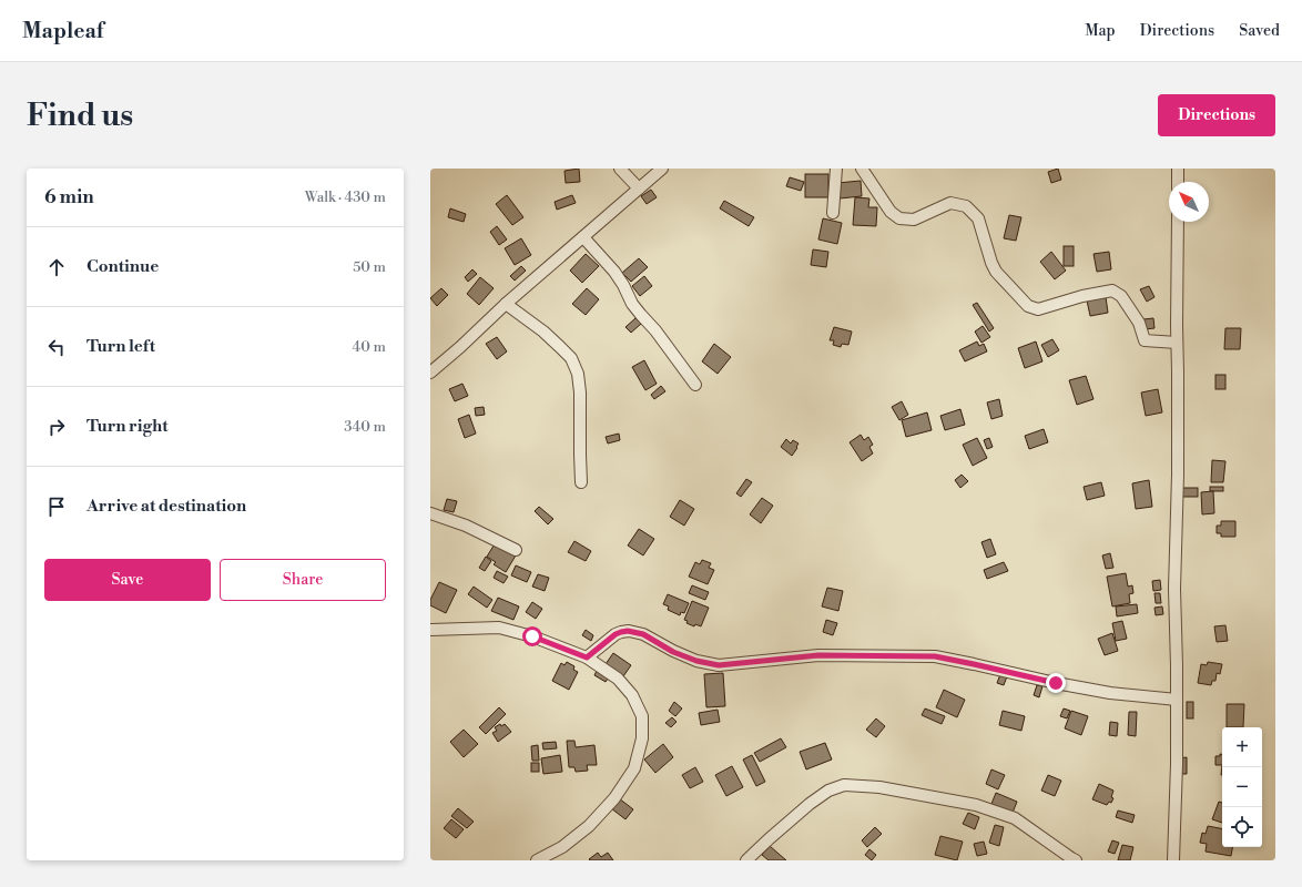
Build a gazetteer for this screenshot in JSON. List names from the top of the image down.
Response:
{
  "north": "top left",
  "page": {
    "header": "Mapleaf",
    "nav": ["Map", "Directions", "Saved"],
    "buttons": [
      "Directions",
      ["Save", "Share"]
    ],
    "title": "Find us",
    "heading": ["6 min", "Walk · 430 m"],
    "list": [
      ["Continue", "50 m"],
      ["Turn left", "40 m"],
      ["Turn right", "340 m"],
      "Arrive at destination"
    ],
    "map_buttons": ["+", "−"]
  }
}
